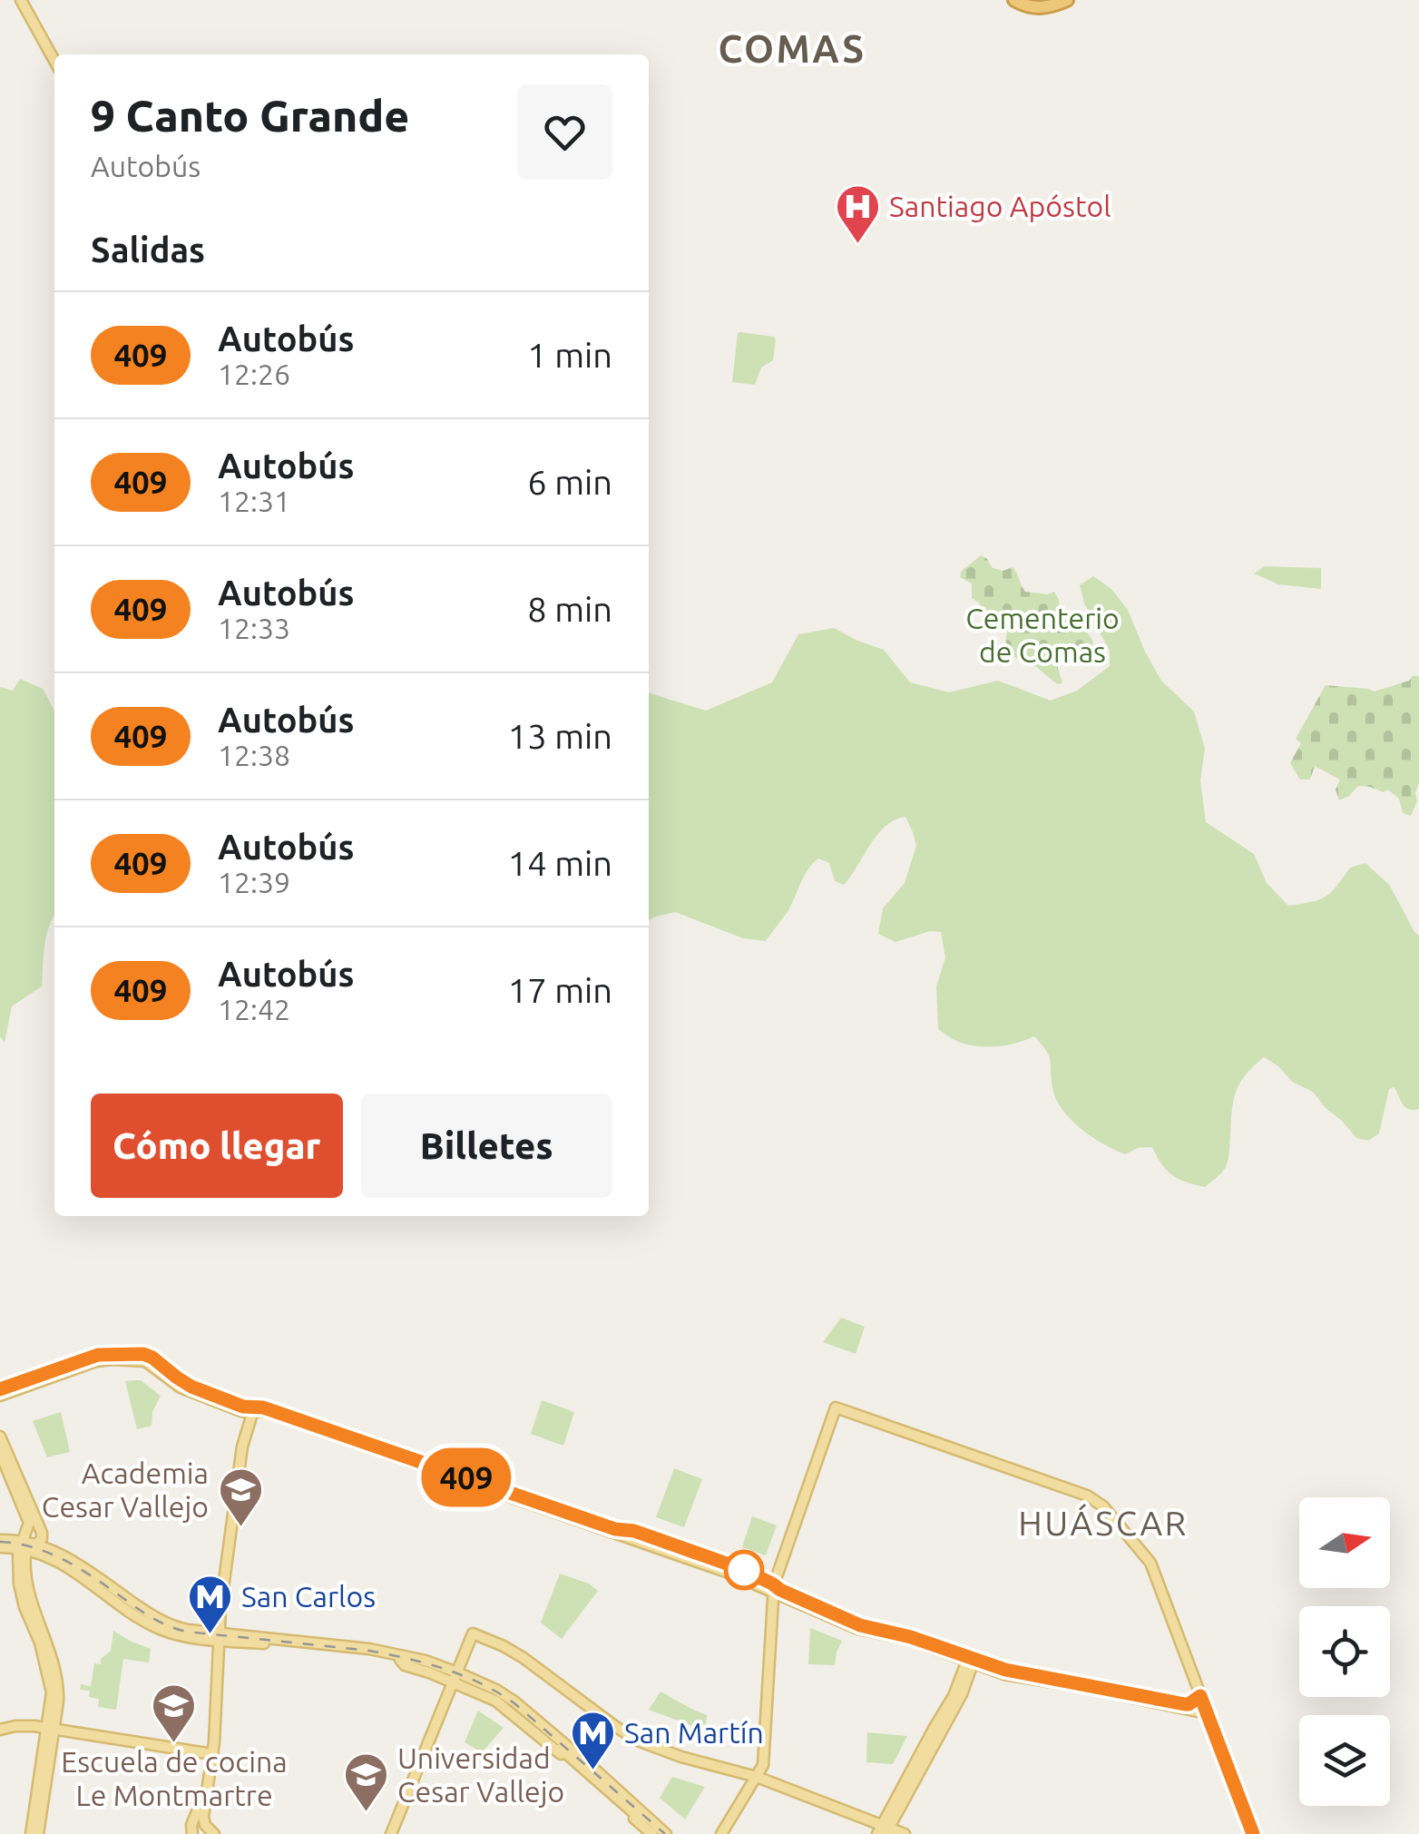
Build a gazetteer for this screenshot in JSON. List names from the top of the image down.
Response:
{
  "districts": ["COMAS", "HUÁSCAR"],
  "parks": ["Cementerio de Comas"],
  "places": {
    "hospital": ["Santiago Apóstol"],
    "school or university": ["Academia Cesar Vallejo", "Escuela de cocina Le Montmartre", "Universidad Cesar Vallejo"],
    "metro station": ["San Carlos", "San Martín"]
  },
  "lines": ["bus line 409"],
  "north": "right",
  "page": {
    "on_map": "409",
    "heading": [
      ["9 Canto Grande", "Autobús"],
      "Salidas"
    ],
    "list": [
      {
        "mark": "409",
        "name": "Autobús",
        "note": "12:26",
        "value": "1 min"
      },
      {
        "mark": "409",
        "name": "Autobús",
        "note": "12:31",
        "value": "6 min"
      },
      {
        "mark": "409",
        "name": "Autobús",
        "note": "12:33",
        "value": "8 min"
      },
      {
        "mark": "409",
        "name": "Autobús",
        "note": "12:38",
        "value": "13 min"
      },
      {
        "mark": "409",
        "name": "Autobús",
        "note": "12:39",
        "value": "14 min"
      },
      {
        "mark": "409",
        "name": "Autobús",
        "note": "12:42",
        "value": "17 min"
      }
    ],
    "buttons": ["Cómo llegar", "Billetes"]
  }
}
